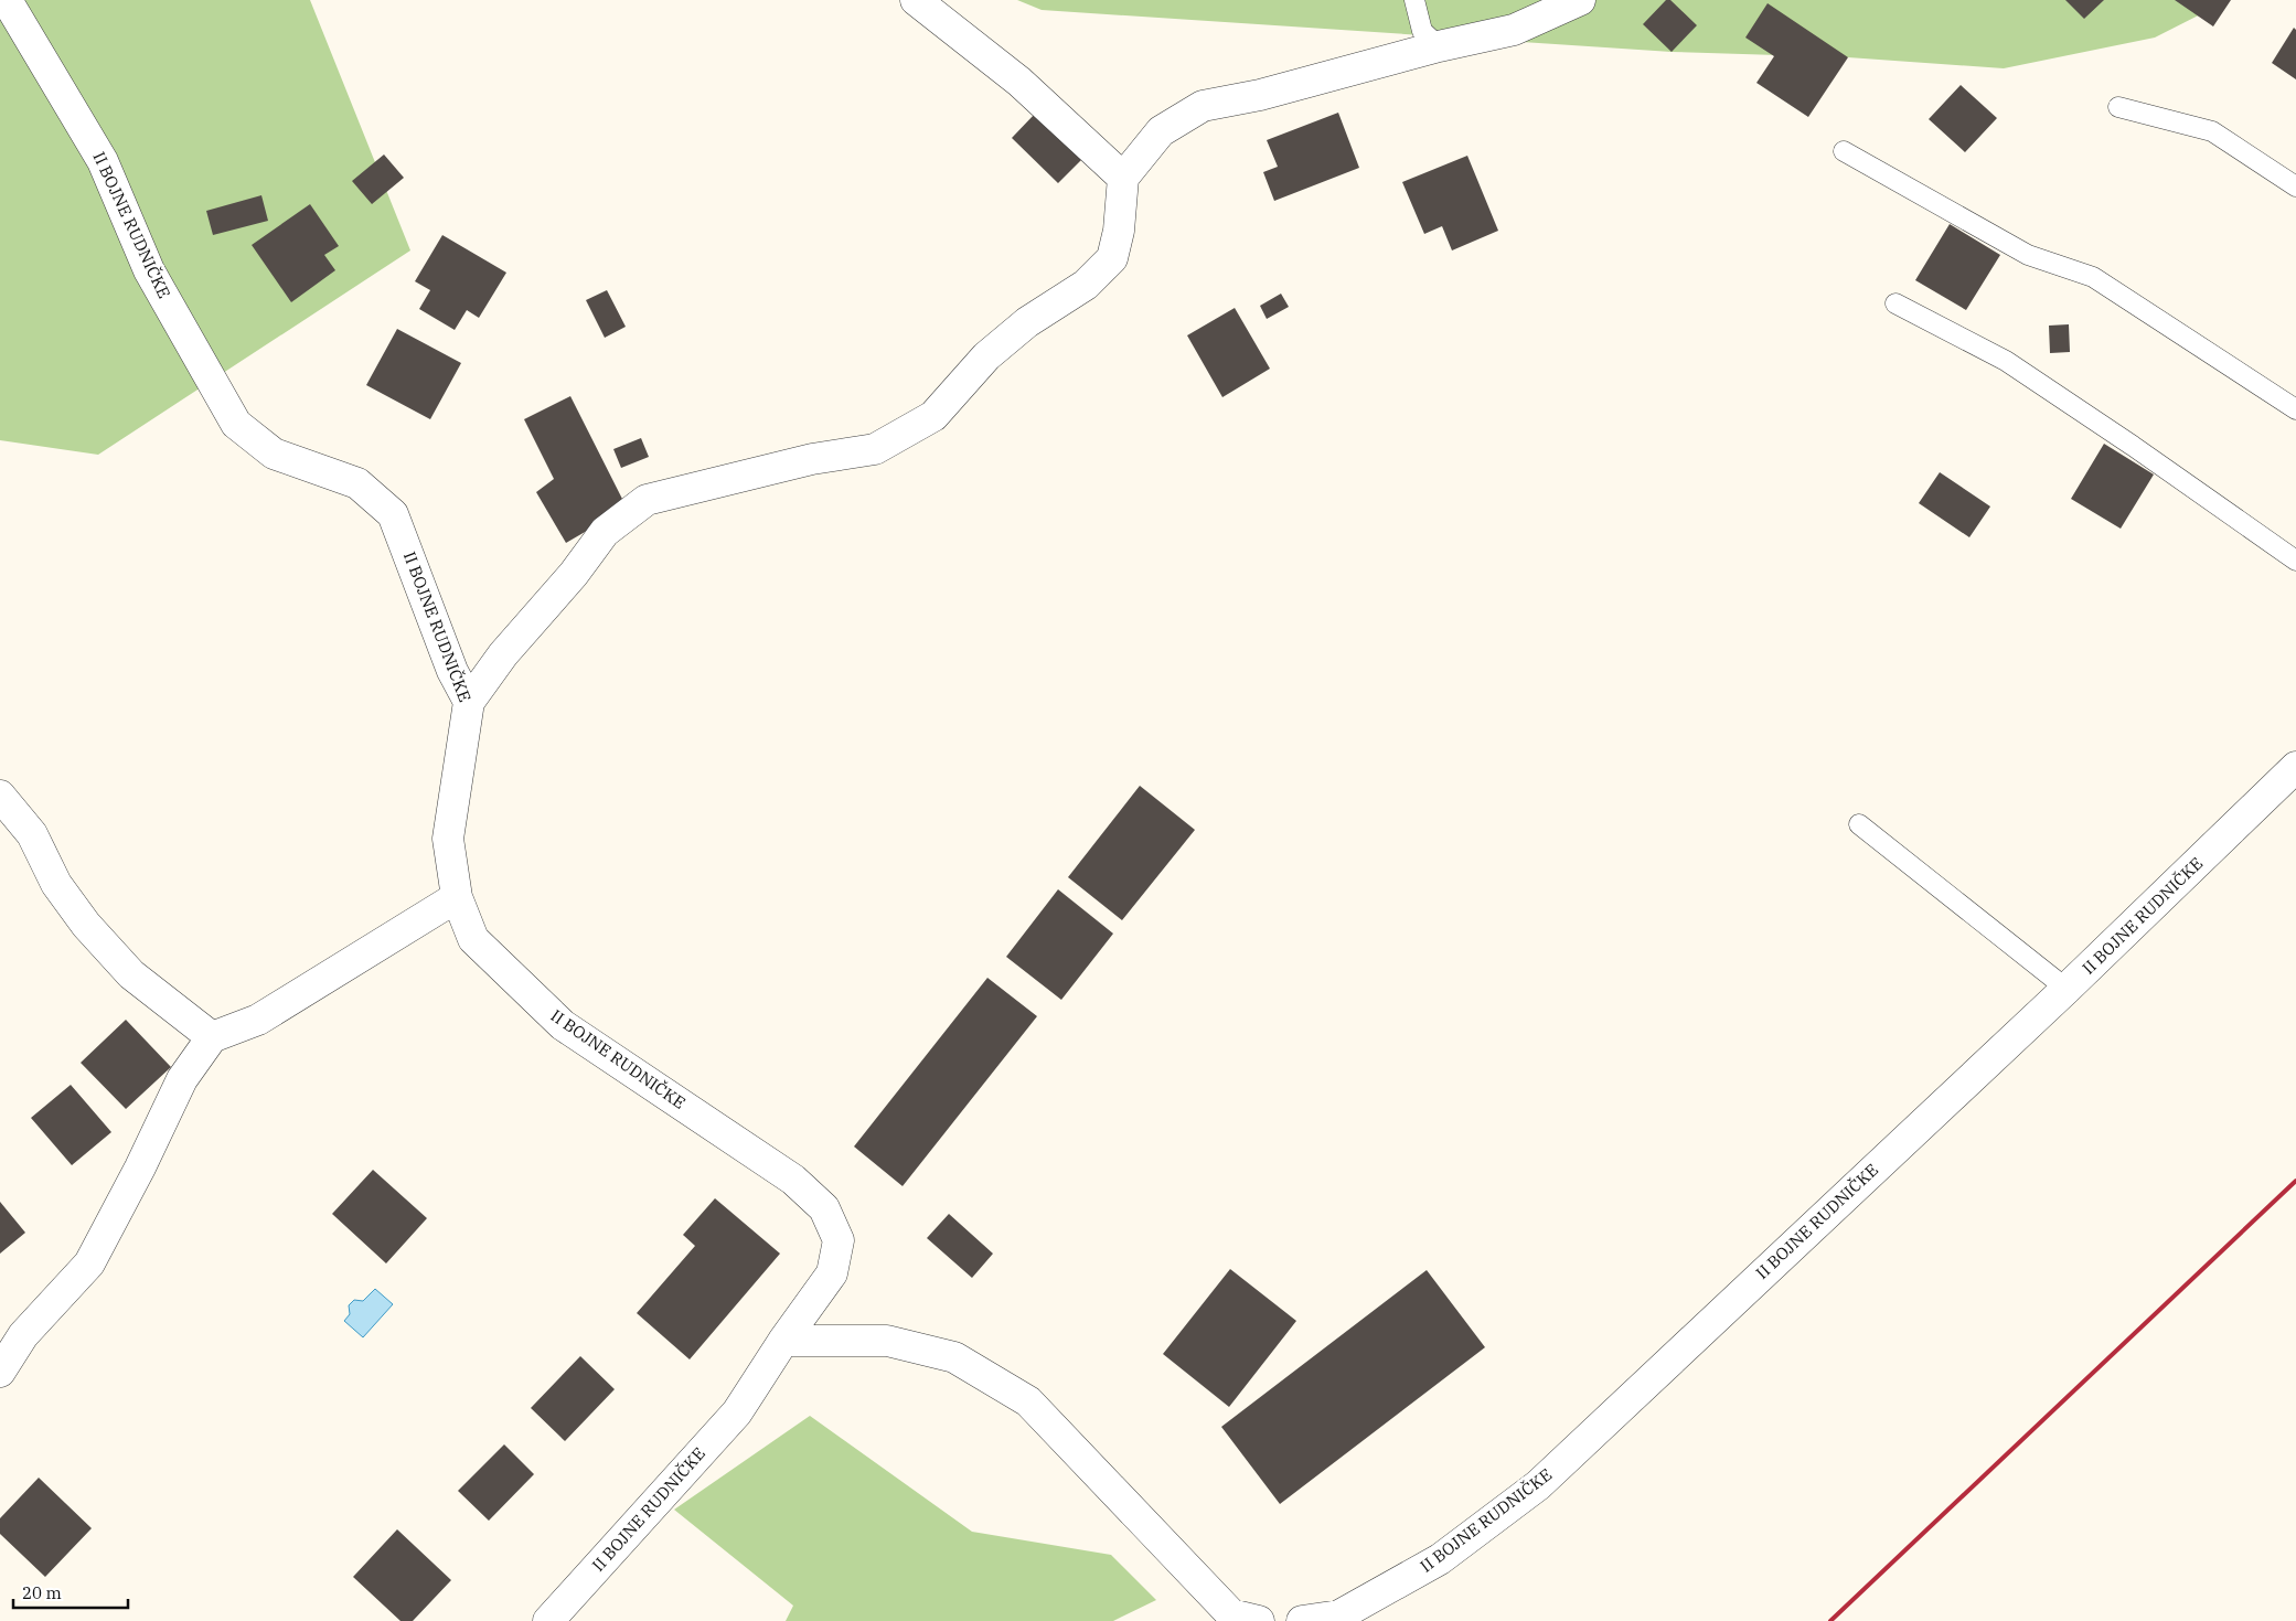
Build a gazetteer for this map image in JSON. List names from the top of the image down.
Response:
{
  "streets": {
    "street": ["II BOJNE RUDNIČKE"]
  },
  "scale_bar": "20 m"
}
